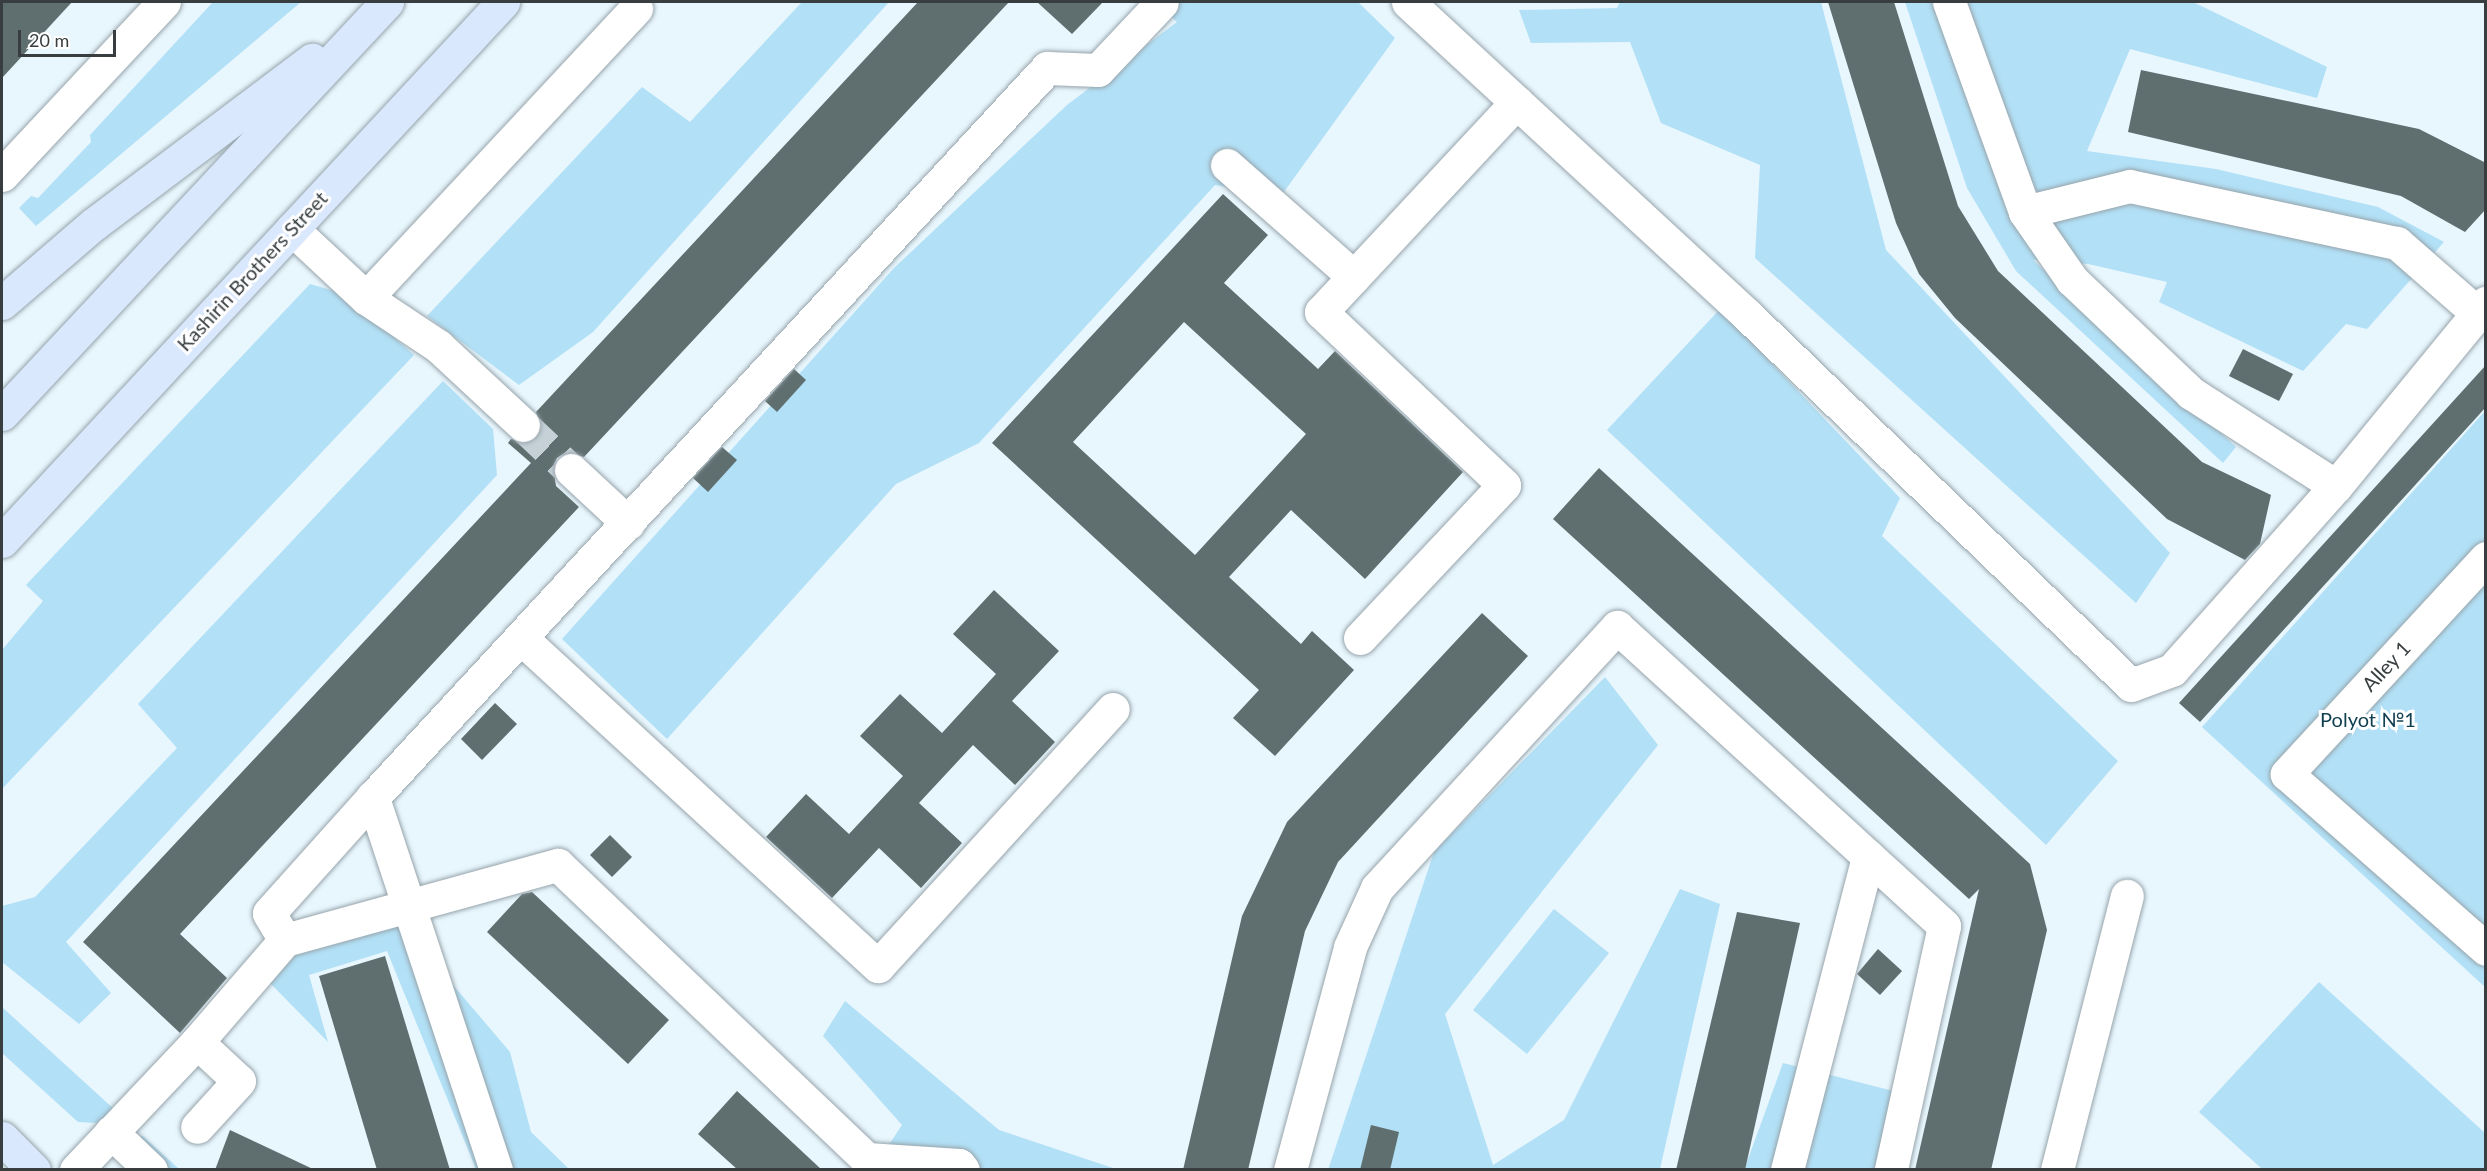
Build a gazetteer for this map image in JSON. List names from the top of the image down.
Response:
{
  "streets": {
    "main road": ["Kashirin Brothers Street"],
    "street": ["Alley 1"]
  },
  "parks": ["Polyot №1"],
  "scale_bar": "20 m"
}
